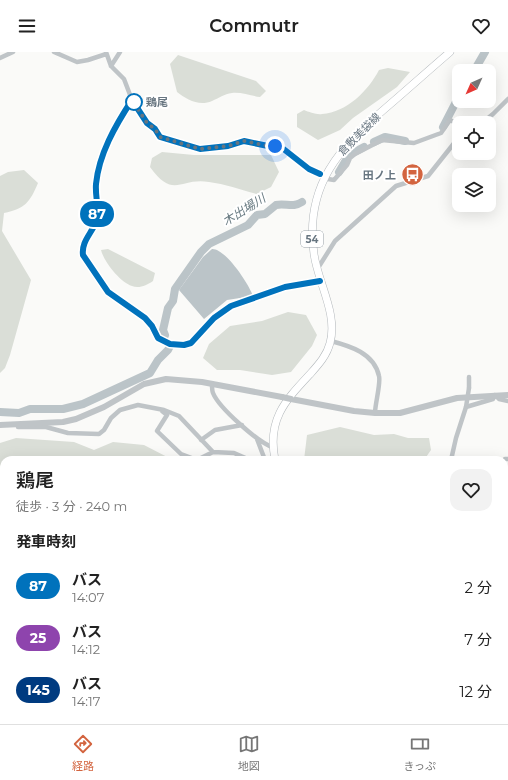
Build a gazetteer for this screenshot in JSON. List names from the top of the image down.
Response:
{
  "streets": {
    "main road": ["倉敷美袋線", "54"]
  },
  "water": ["木出場川"],
  "places": {
    "other": ["鶏尾"],
    "bus stop": ["田ノ上"]
  },
  "lines": ["bus line 87"],
  "north": "bottom left",
  "page": {
    "header": "Commutr",
    "on_map": "87",
    "heading": [
      ["鶏尾", "徒歩 · 3 分 · 240 m"],
      "発車時刻"
    ],
    "list": [
      {
        "mark": "87",
        "name": "バス",
        "note": "14:07",
        "value": "2 分"
      },
      {
        "mark": "25",
        "name": "バス",
        "note": "14:12",
        "value": "7 分"
      },
      {
        "mark": "145",
        "name": "バス",
        "note": "14:17",
        "value": "12 分"
      }
    ],
    "tabs": ["経路", "地図", "きっぷ"]
  }
}
